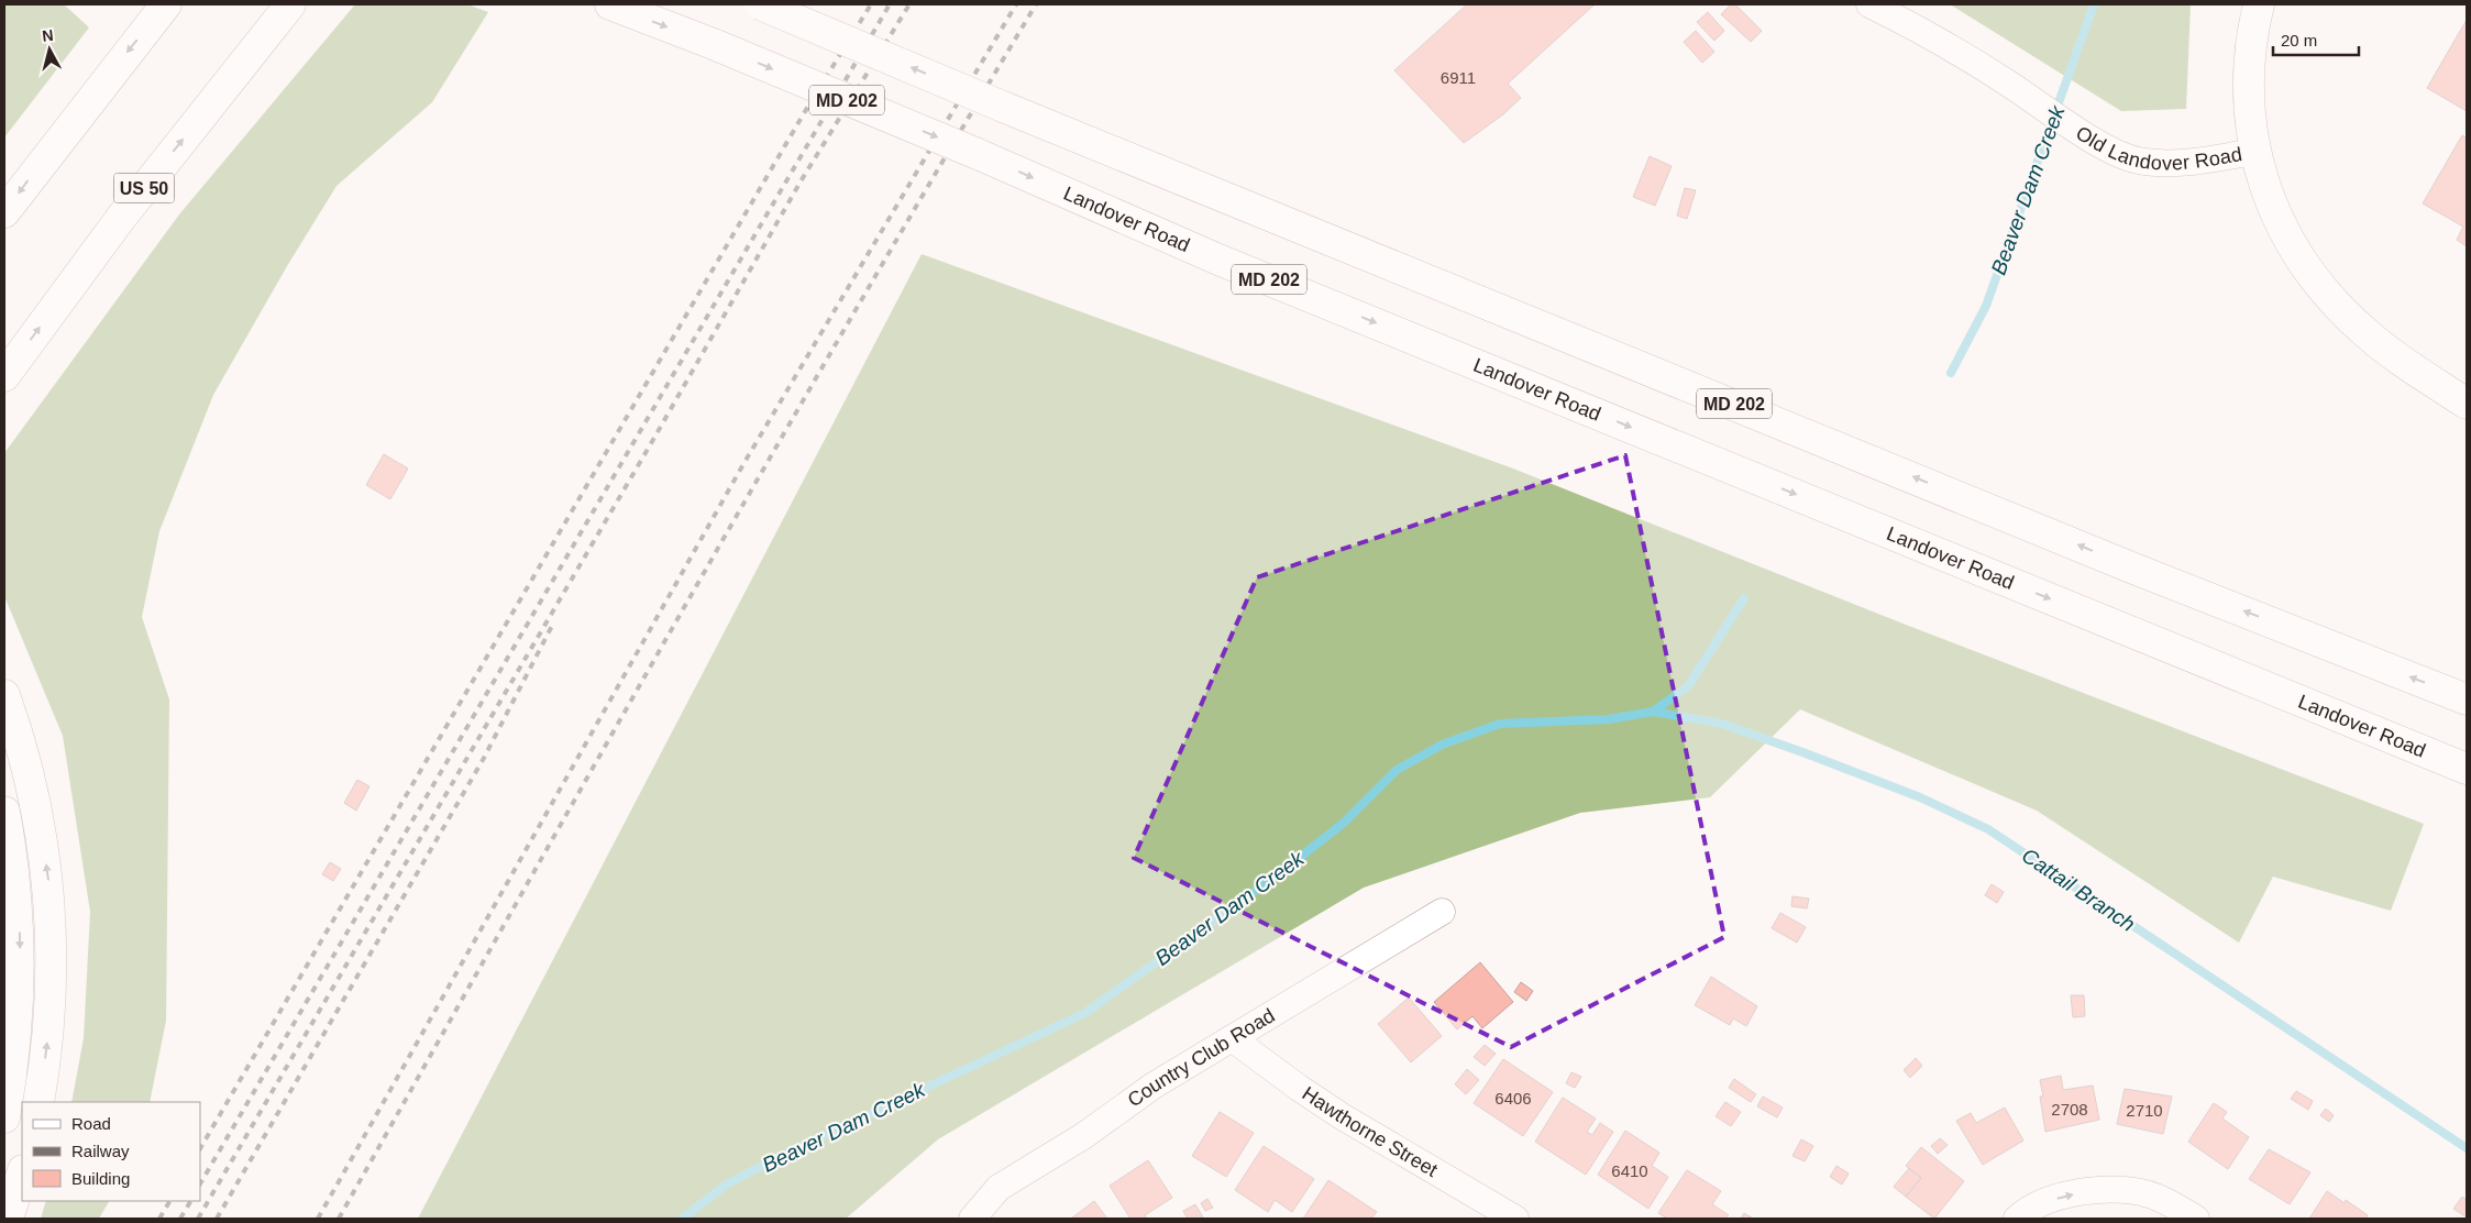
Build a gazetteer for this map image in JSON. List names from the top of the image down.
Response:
{
  "streets": {
    "main road": ["MD 202", "US 50", "Landover Road"],
    "street": ["Old Landover Road", "Country Club Road", "Hawthorne Street"]
  },
  "crossings": [
    ["Country Club Road", "Hawthorne Street"]
  ],
  "water": ["Beaver Dam Creek", "Cattail Branch"],
  "house_numbers": [
    "6911",
    "6406",
    "2708",
    "2710",
    "6410"
  ],
  "legend": ["Road", "Railway", "Building"],
  "scale_bar": "20 m",
  "north": "top"
}
